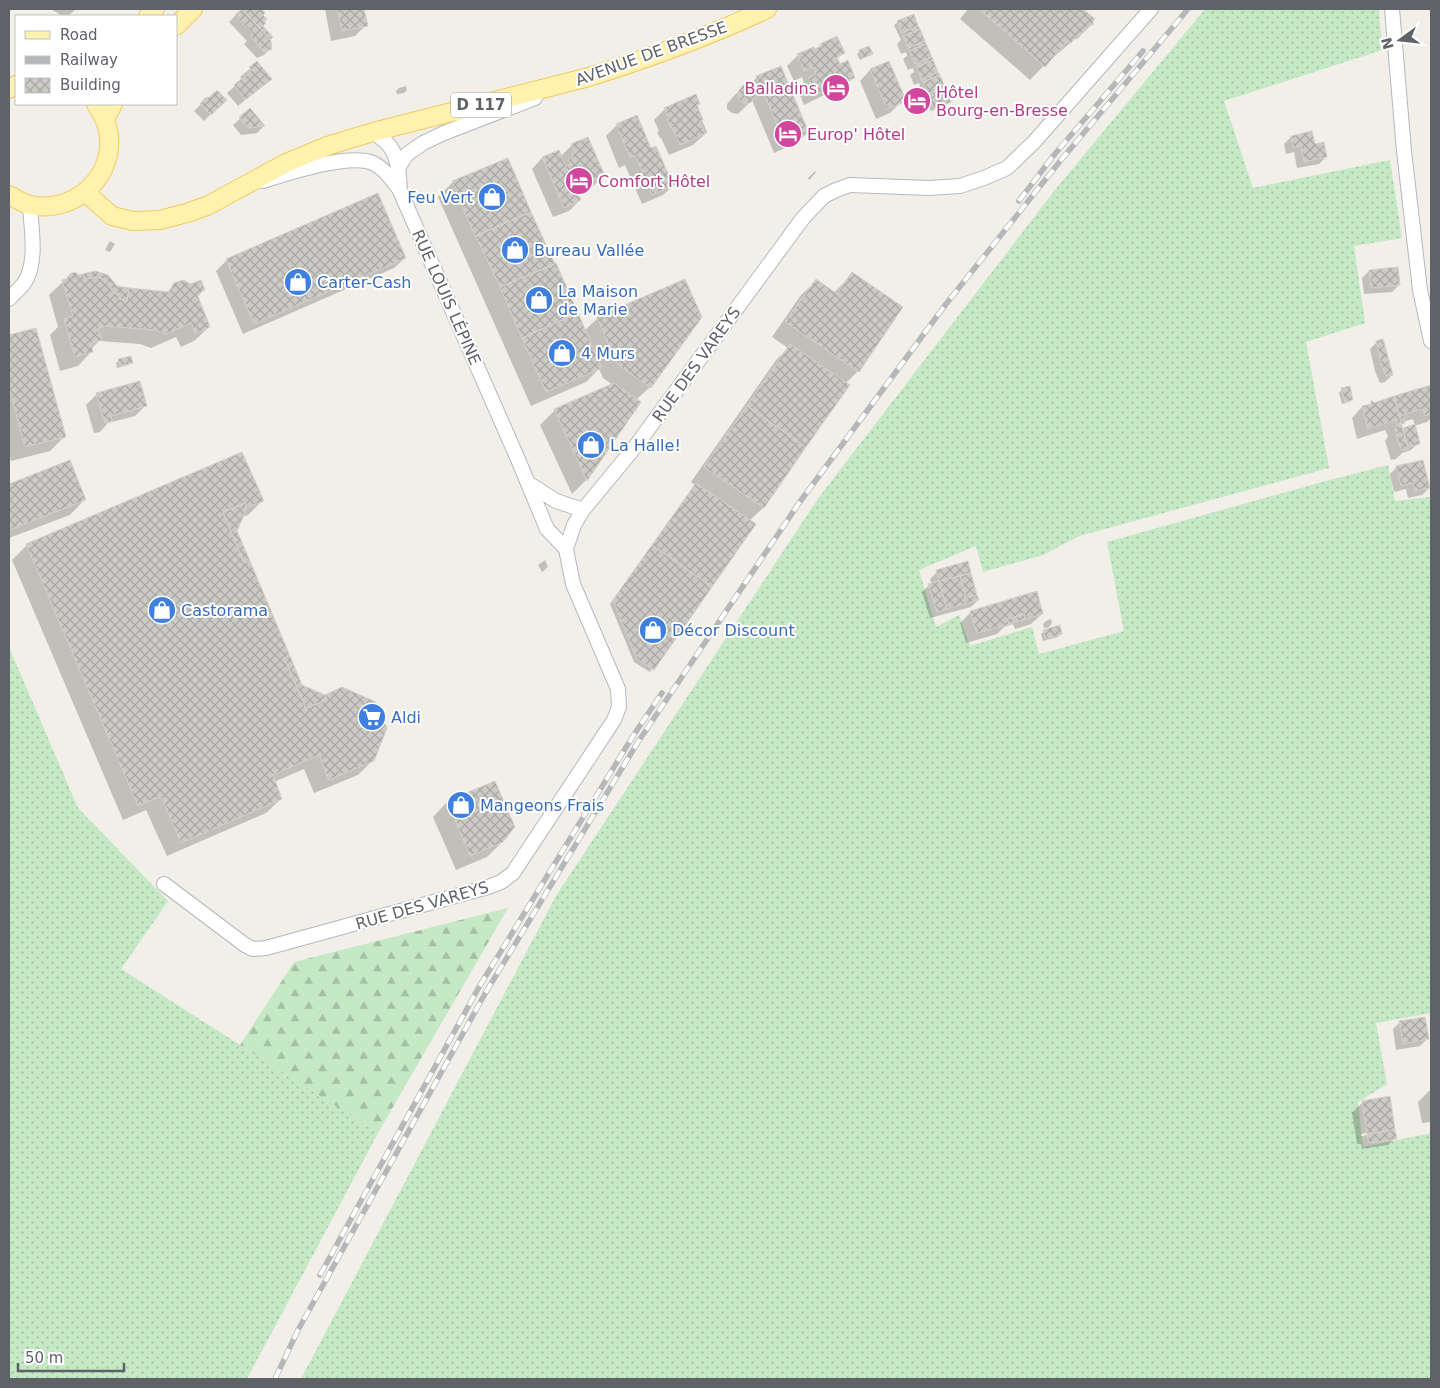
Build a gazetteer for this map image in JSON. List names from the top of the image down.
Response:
{
  "streets": {
    "main road": ["AVENUE DE BRESSE", "D 117"],
    "street": ["RUE LOUIS LÉPINE", "RUE DES VAREYS"]
  },
  "crossings": [
    ["AVENUE DE BRESSE", "RUE LOUIS LÉPINE"],
    ["RUE LOUIS LÉPINE", "RUE DES VAREYS"]
  ],
  "places": {
    "hotel": [
      "Balladins",
      "Hôtel Bourg-en-Bresse",
      "Europ' Hôtel",
      "Comfort Hôtel"
    ],
    "shop": [
      "Feu Vert",
      "Bureau Vallée",
      "Carter-Cash",
      "La Maison de Marie",
      "4 Murs",
      "La Halle!",
      "Castorama",
      "Décor Discount",
      "Mangeons Frais"
    ],
    "supermarket": ["Aldi"]
  },
  "legend": ["Road", "Railway", "Building"],
  "scale_bar": "50 m",
  "north": "left"
}
